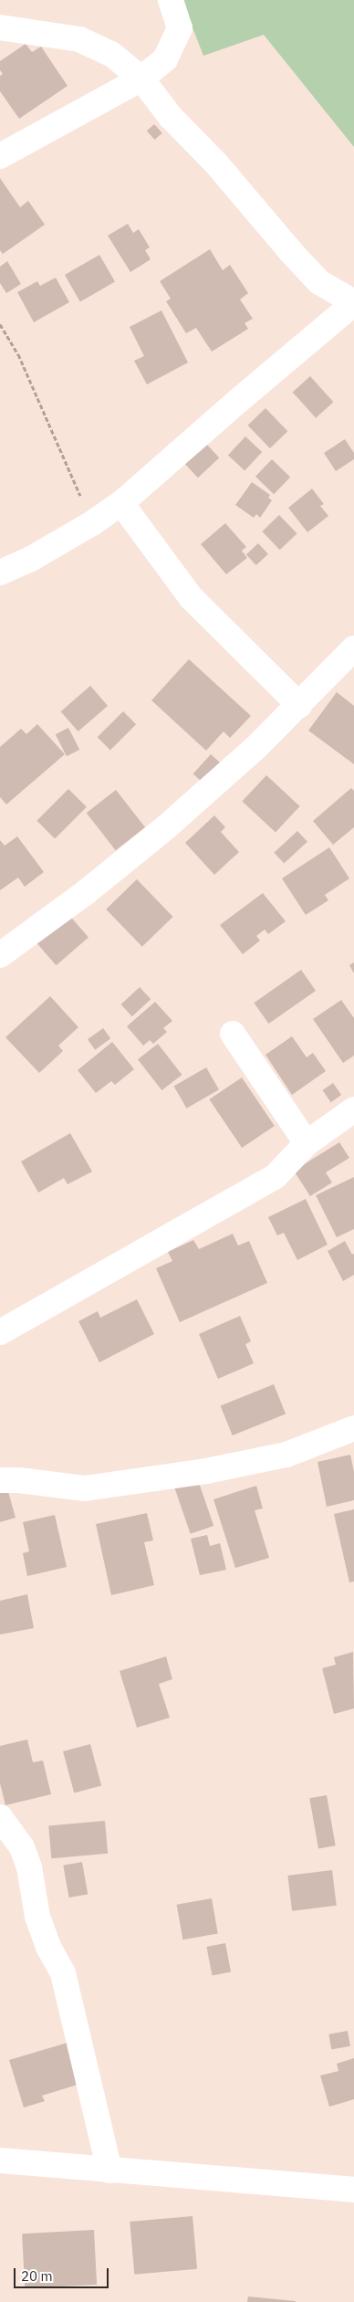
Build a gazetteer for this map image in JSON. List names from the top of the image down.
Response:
{
  "scale_bar": "20 m"
}
